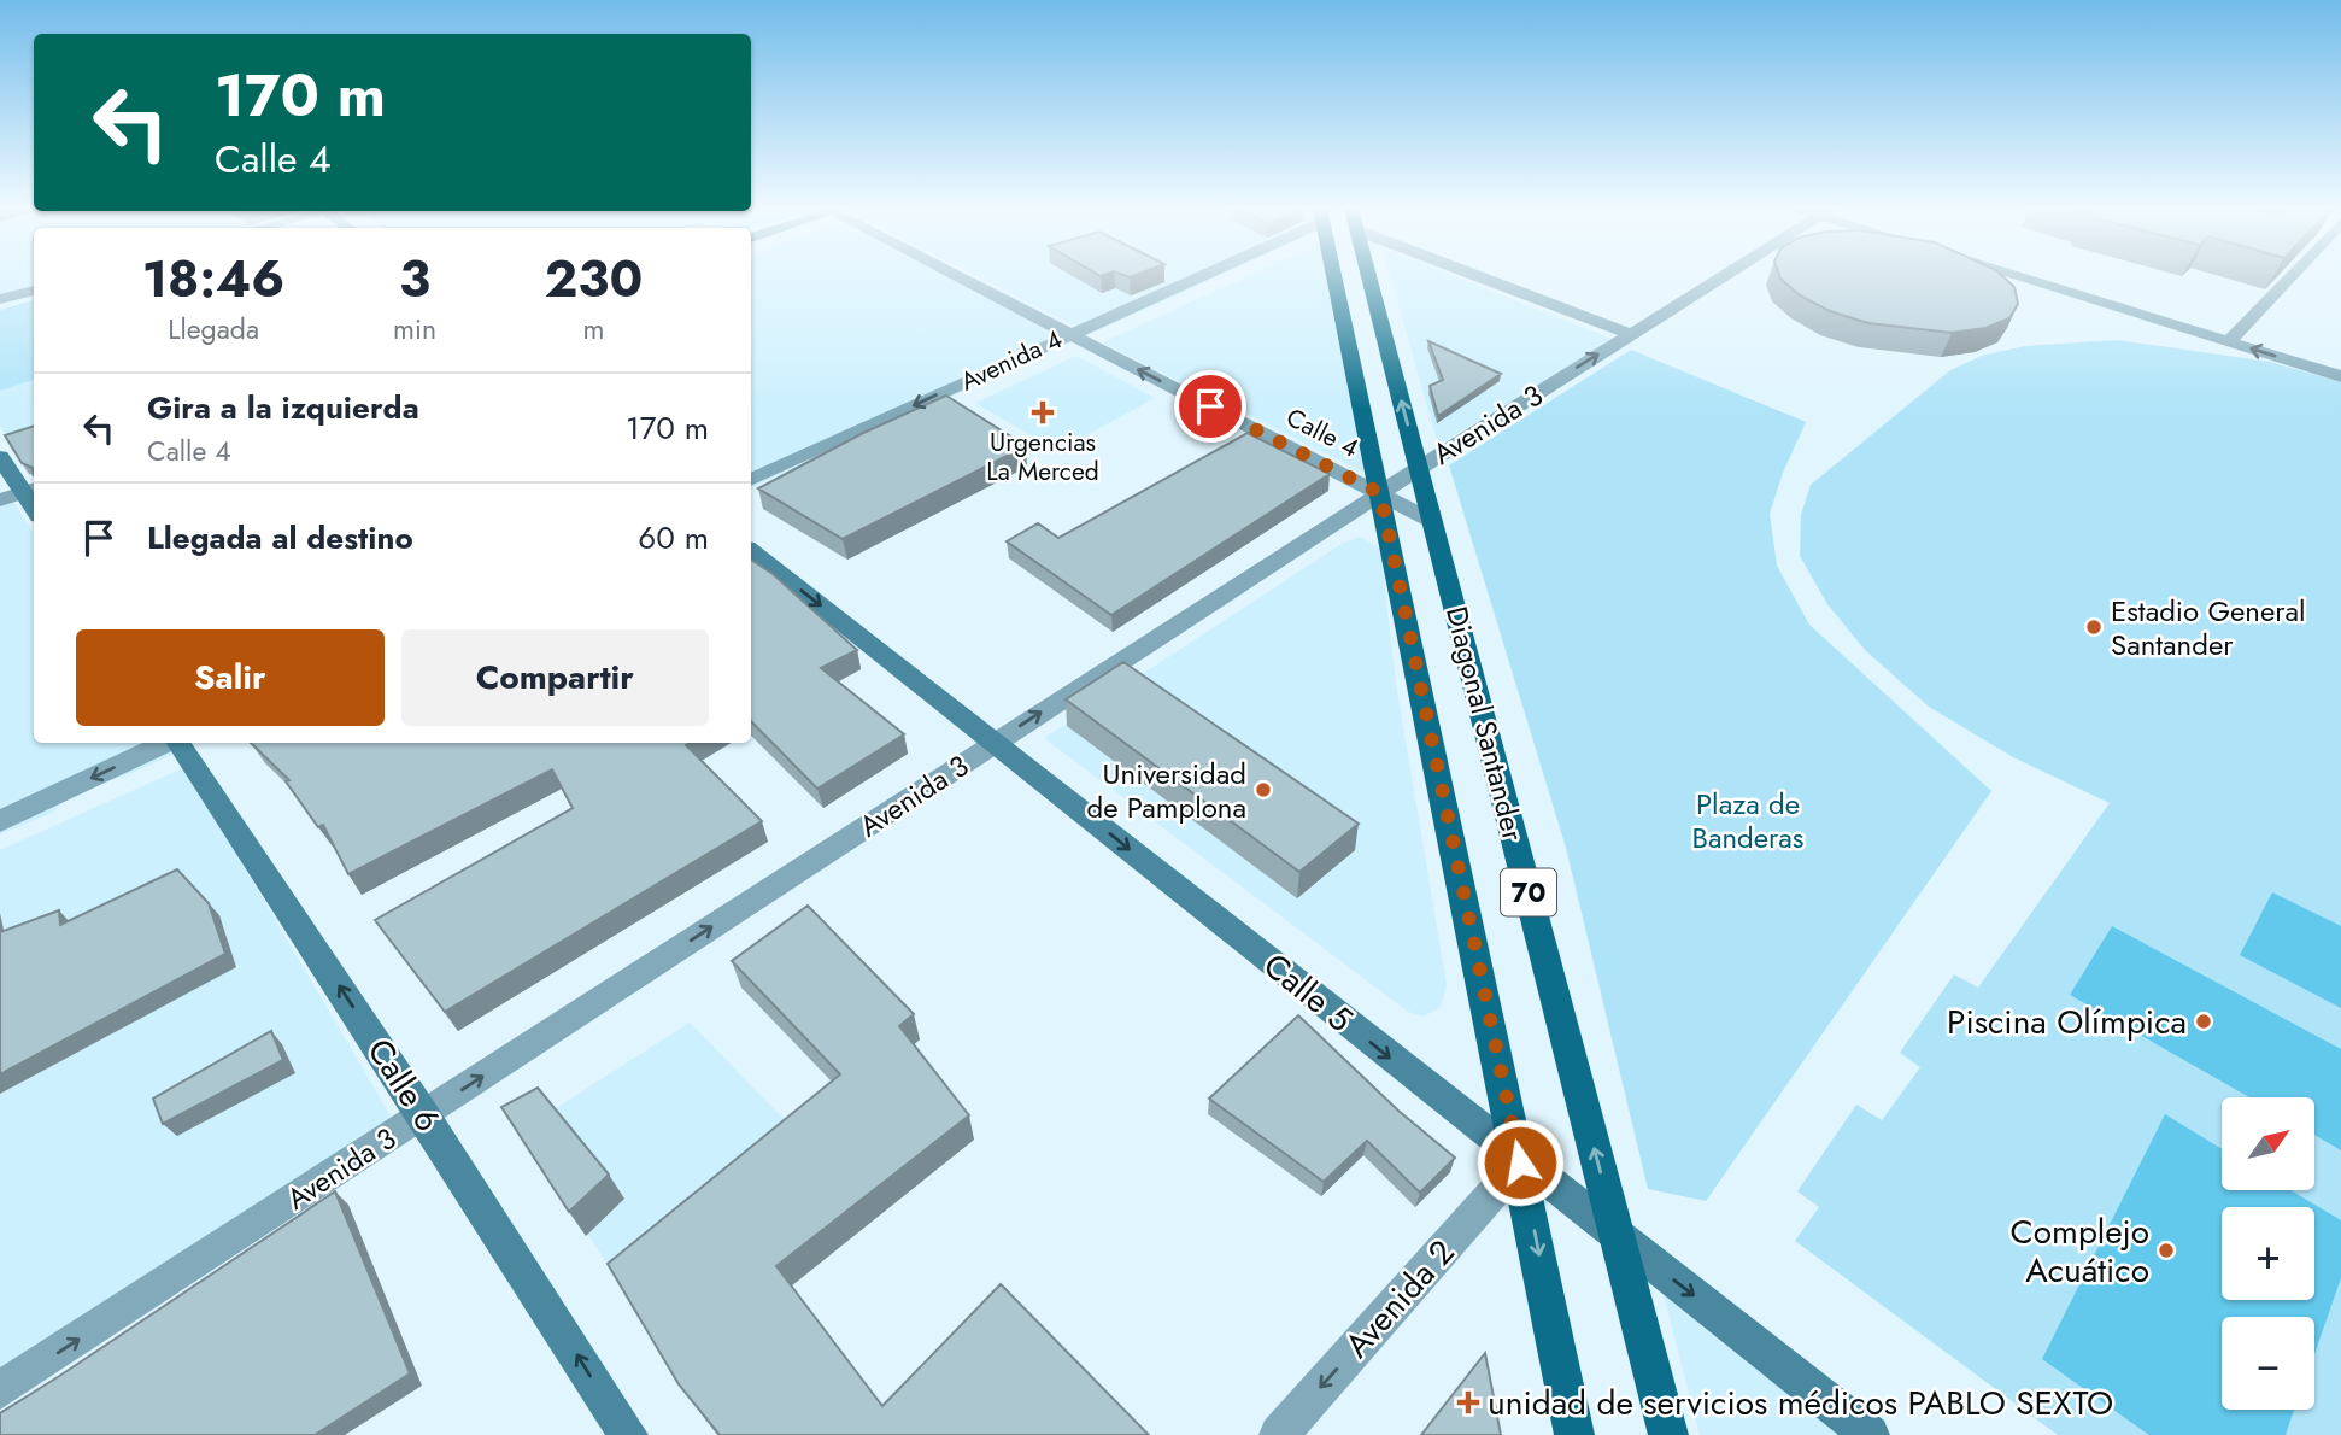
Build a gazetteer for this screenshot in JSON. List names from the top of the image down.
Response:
{
  "streets": {
    "main road": ["Diagonal Santander", "70"],
    "street": [
      "Avenida 4",
      "Avenida 3",
      "Calle 4",
      "Calle 5",
      "Calle 6",
      "Avenida 2"
    ]
  },
  "crossings": [
    ["Avenida 4", "Calle 4"],
    ["Avenida 3", "Calle 4"],
    ["Avenida 3", "Diagonal Santander"],
    ["Avenida 3", "Calle 5"],
    ["Avenida 3", "Calle 6"],
    ["Calle 4", "Diagonal Santander"],
    ["Diagonal Santander", "Calle 5"],
    ["Diagonal Santander", "Avenida 2"],
    ["Calle 5", "Avenida 2"]
  ],
  "one_way": [
    "Avenida 4",
    "Avenida 3",
    "Calle 4",
    "Calle 5",
    "Calle 6",
    "Avenida 2"
  ],
  "parks": ["Plaza de Banderas"],
  "places": {
    "health": ["Urgencias La Merced", "unidad de servicios médicos PABLO SEXTO"],
    "other": [
      "Estadio General Santander",
      "Universidad de Pamplona",
      "Piscina Olímpica",
      "Complejo Acuático"
    ]
  },
  "north": "top right",
  "page": {
    "turn": ["170 m", "Calle 4"],
    "eta": [
      "18:46",
      "Llegada",
      "3",
      "min",
      "230",
      "m"
    ],
    "list": [
      {
        "name": "Gira a la izquierda",
        "note": "Calle 4",
        "value": "170 m"
      },
      {
        "name": "Llegada al destino",
        "value": "60 m"
      }
    ],
    "buttons": ["Salir", "Compartir"],
    "map_buttons": ["+", "−"]
  }
}
